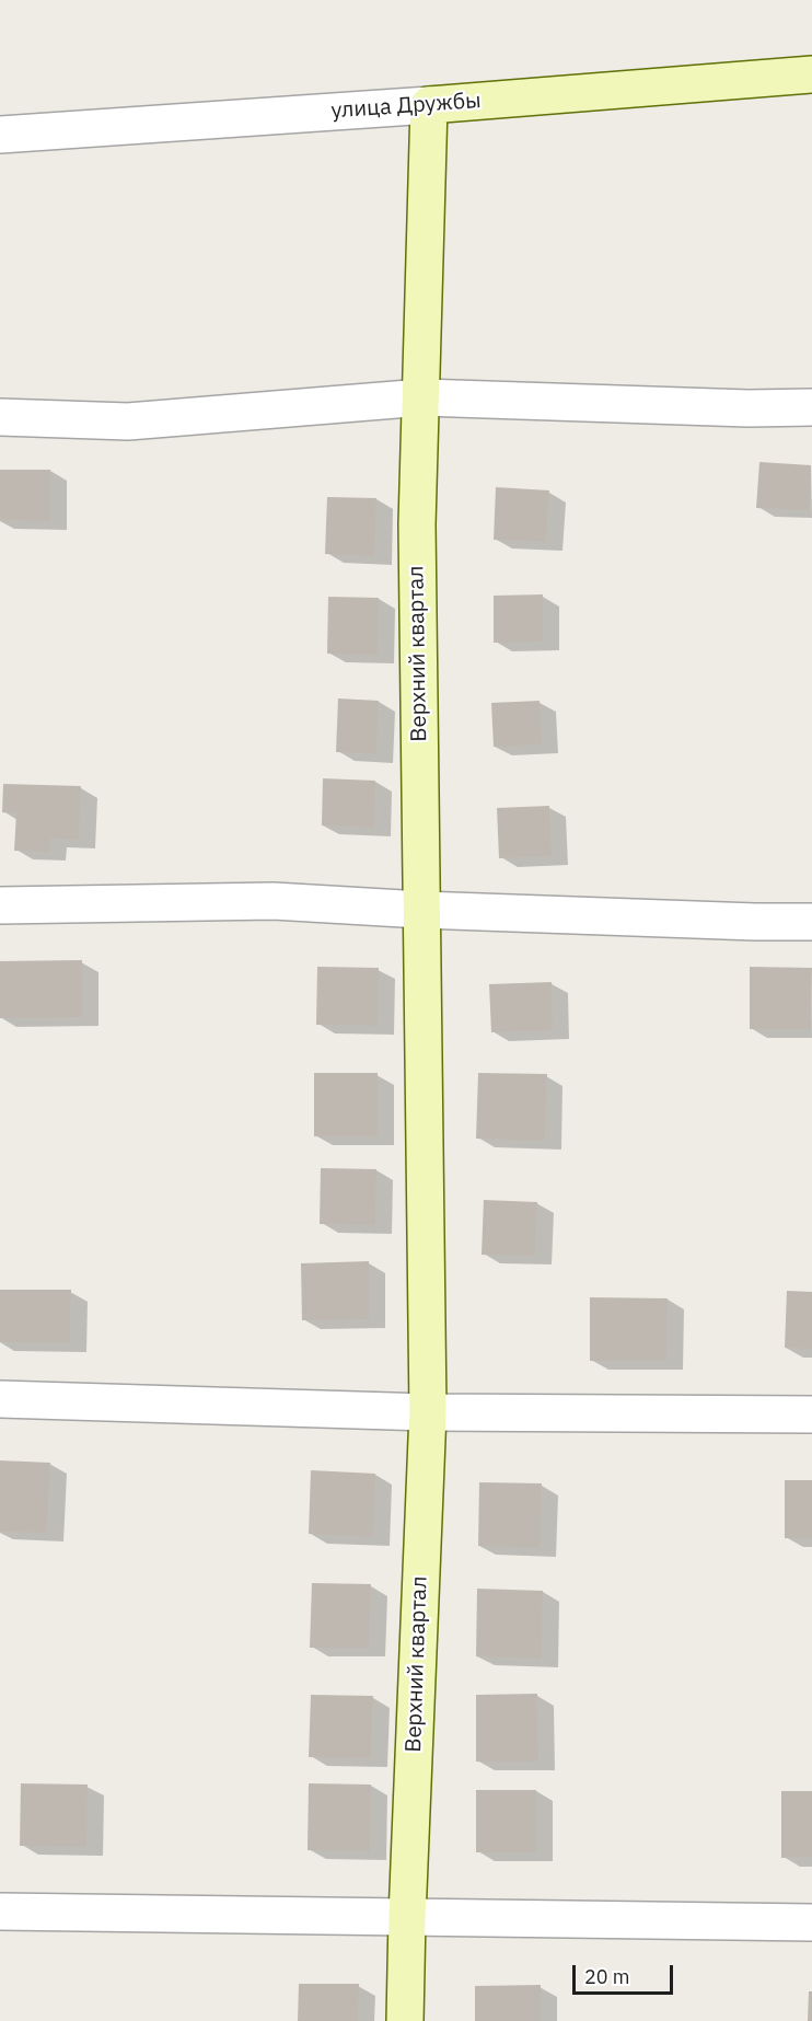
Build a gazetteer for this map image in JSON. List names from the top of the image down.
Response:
{
  "streets": {
    "main road": ["улица Дружбы", "Верхний квартал"]
  },
  "crossings": [
    ["улица Дружбы", "Верхний квартал"]
  ],
  "scale_bar": "20 m"
}
